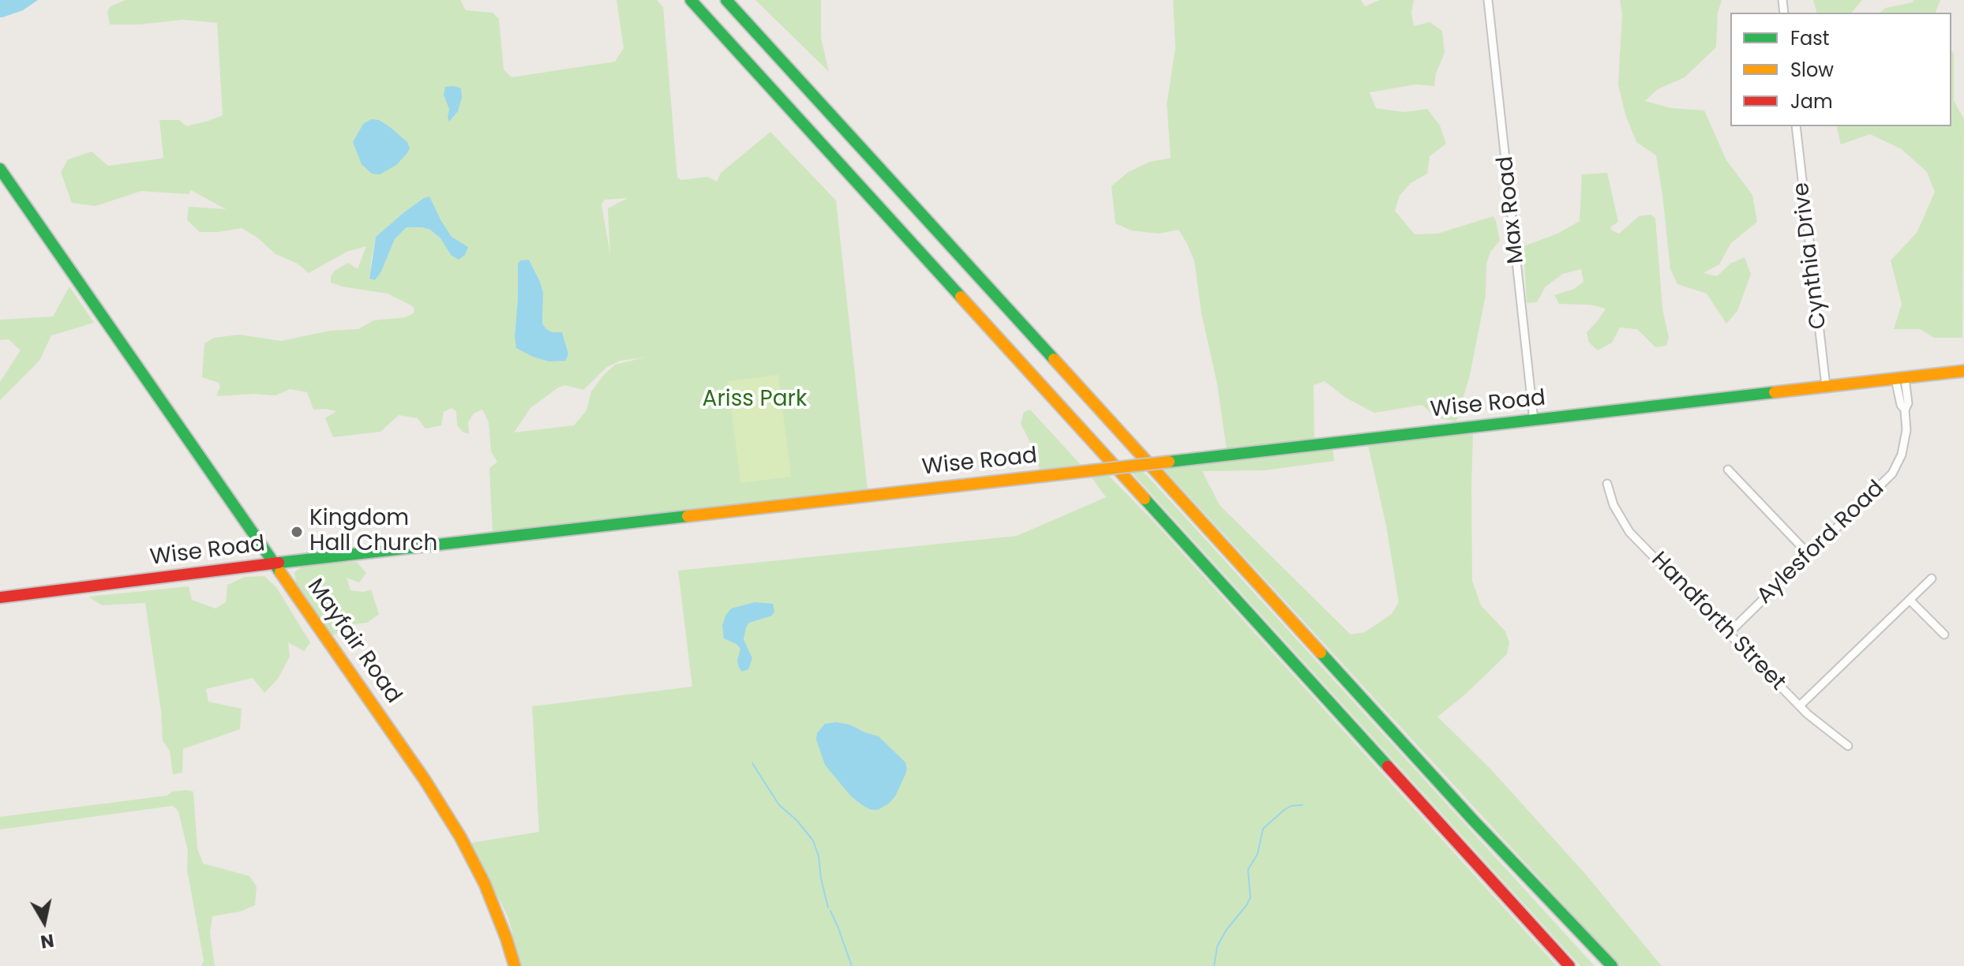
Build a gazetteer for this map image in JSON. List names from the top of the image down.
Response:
{
  "streets": {
    "main road": ["Wise Road", "Mayfair Road"],
    "street": [
      "Max Road",
      "Cynthia Drive",
      "Aylesford Road",
      "Handforth Street"
    ]
  },
  "crossings": [
    ["Max Road", "Wise Road"],
    ["Cynthia Drive", "Wise Road"],
    ["Wise Road", "Aylesford Road"],
    ["Wise Road", "Mayfair Road"],
    ["Aylesford Road", "Handforth Street"]
  ],
  "parks": ["Ariss Park"],
  "places": ["Kingdom Hall Church"],
  "legend": ["Fast", "Slow", "Jam"],
  "north": "bottom"
}
